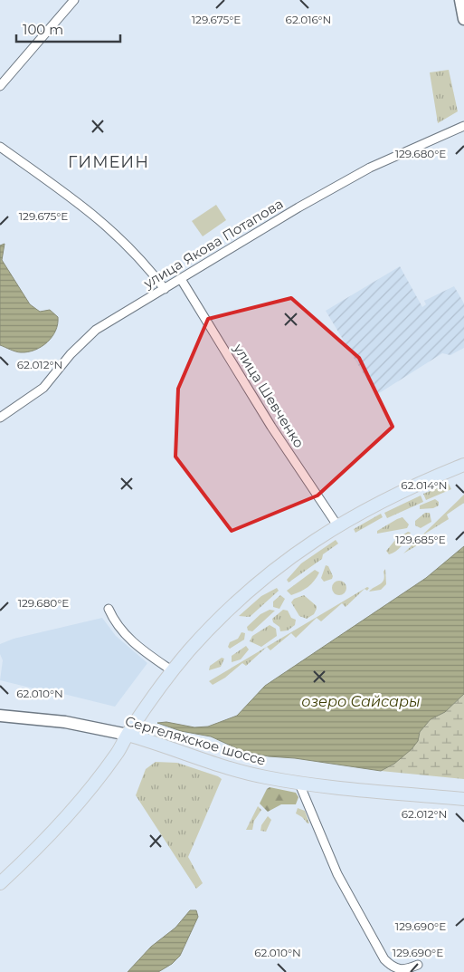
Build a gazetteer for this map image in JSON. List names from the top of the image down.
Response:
{
  "streets": {
    "main road": ["Сергеляхское шоссе"],
    "street": ["улица Якова Потапова", "улица Шевченко"]
  },
  "crossings": [
    ["улица Якова Потапова", "улица Шевченко"]
  ],
  "districts": ["ГИМЕИН"],
  "water": ["озеро Сайсары"],
  "scale_bar": "100 m",
  "coordinates": [
    "129.675°E",
    "62.016°N",
    "129.680°E",
    "62.012°N",
    "62.014°N",
    "129.685°E",
    "62.010°N",
    "129.690°E"
  ]
}
